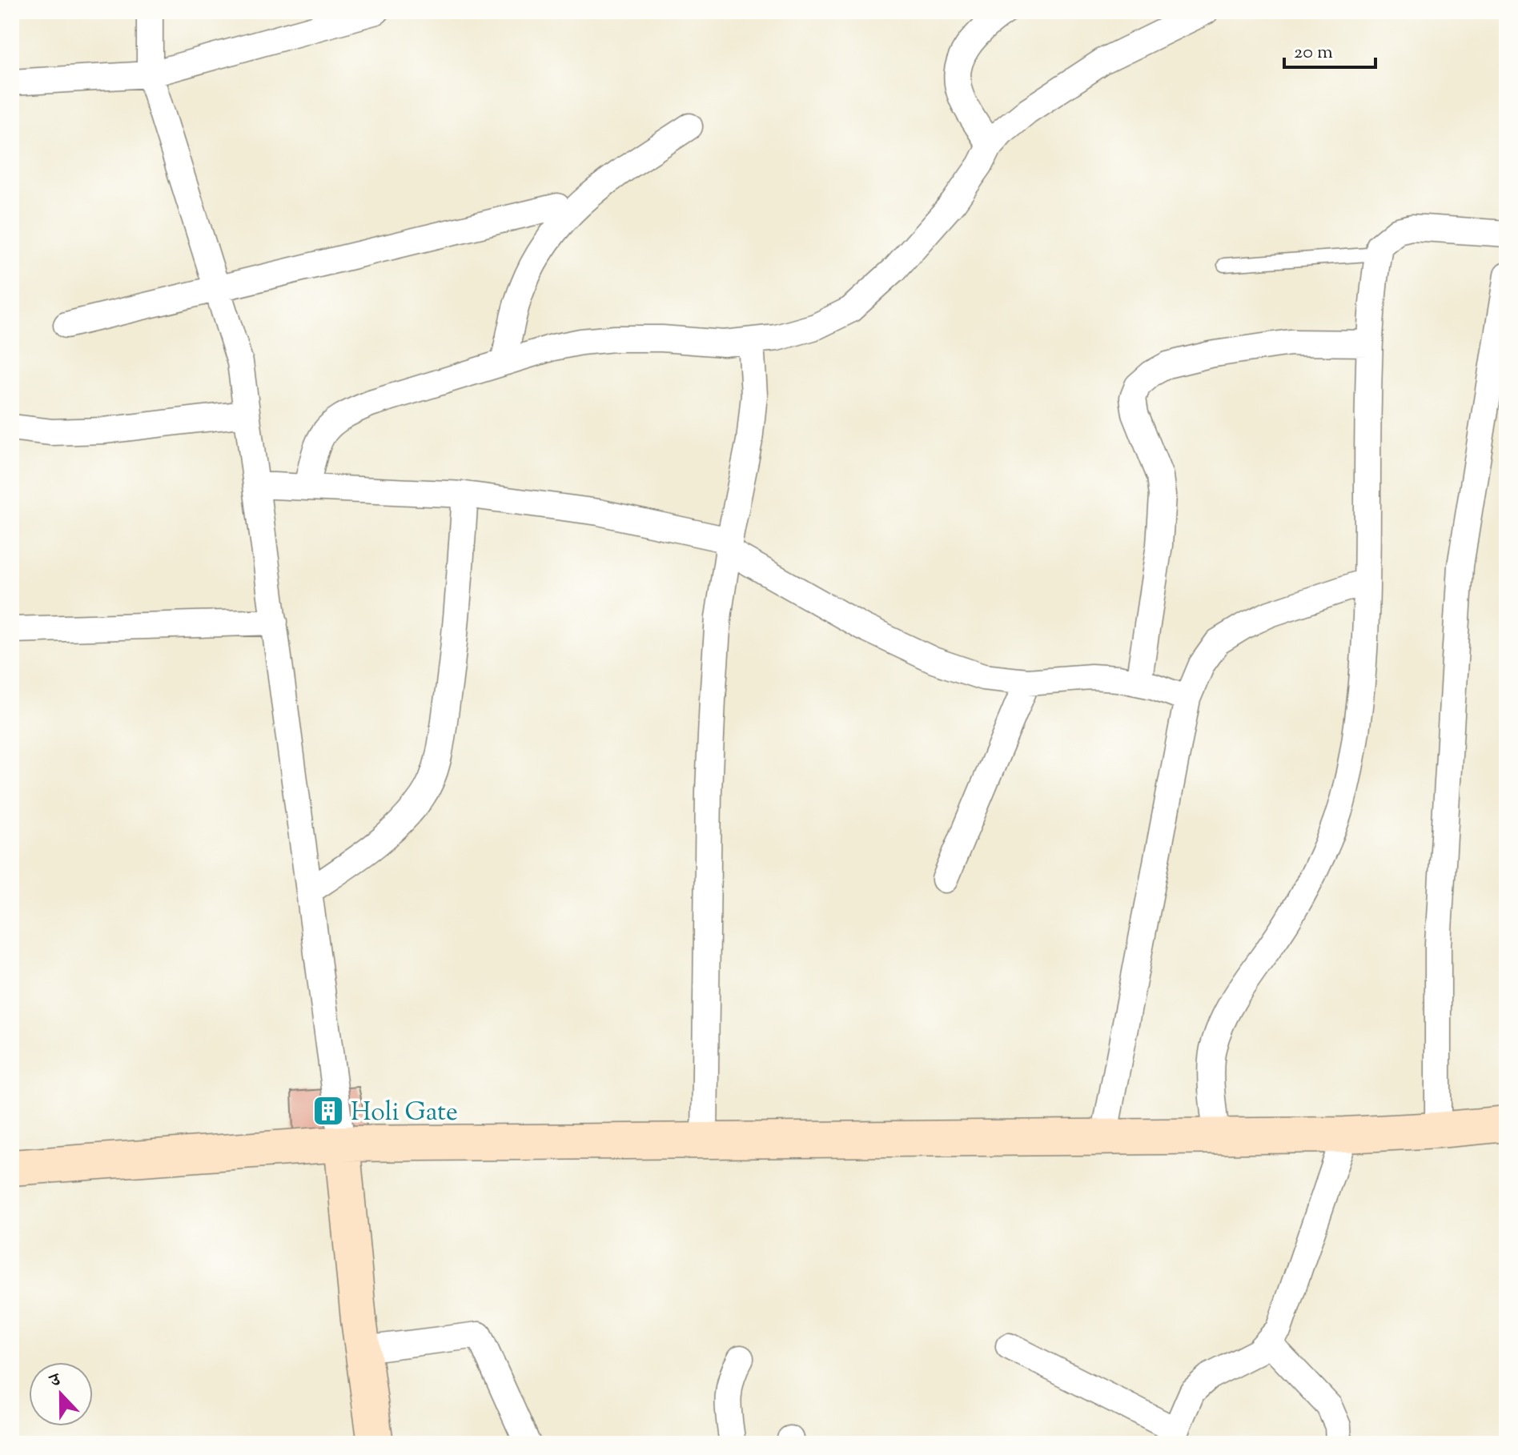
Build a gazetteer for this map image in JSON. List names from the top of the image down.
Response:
{
  "places": {
    "building": ["Holi Gate"]
  },
  "scale_bar": "20 m",
  "north": "top"
}
